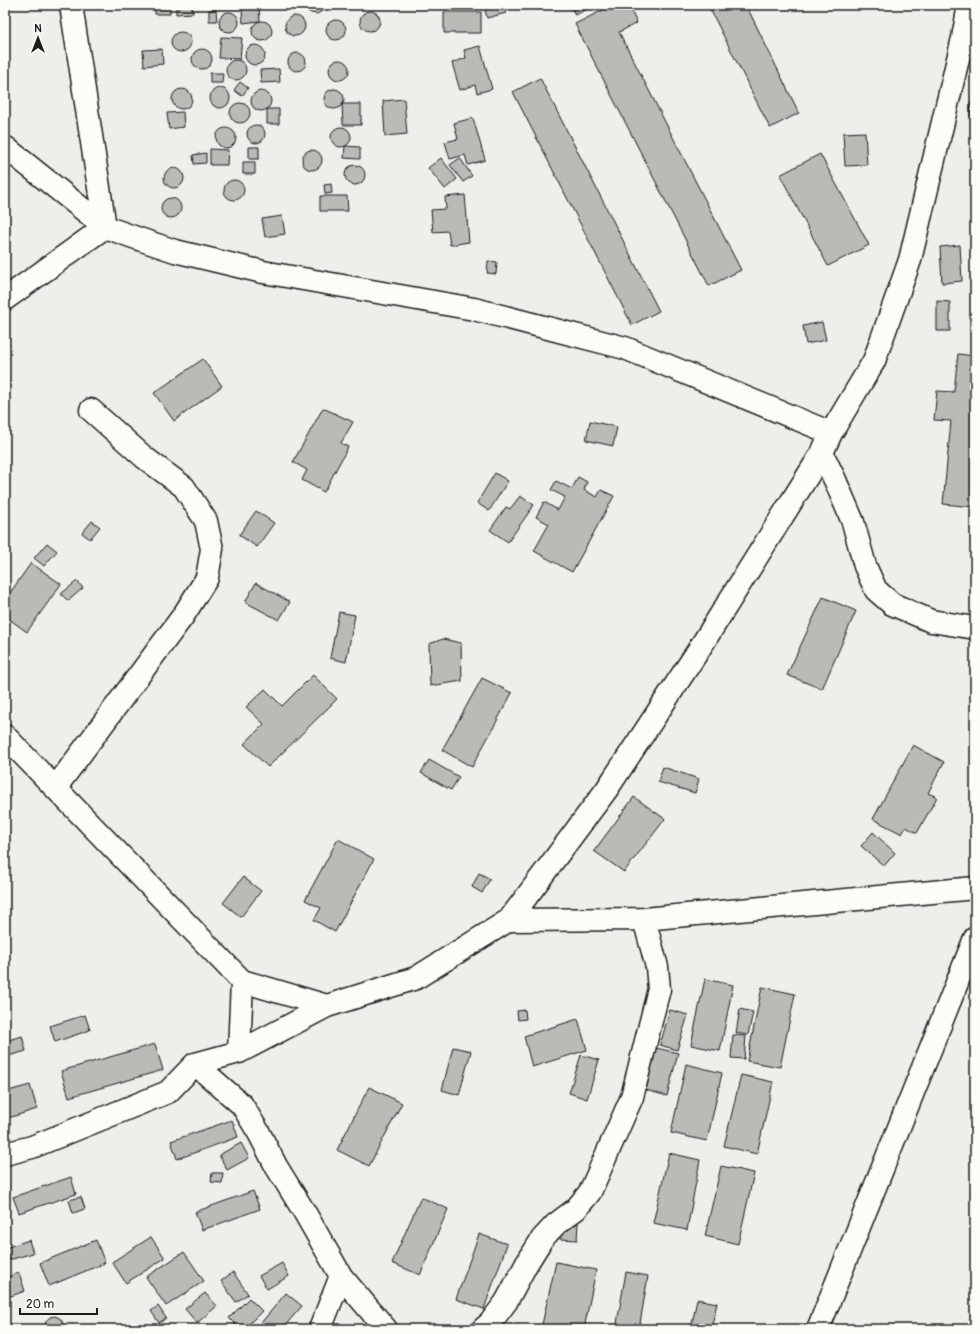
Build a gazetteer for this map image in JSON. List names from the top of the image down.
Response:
{
  "scale_bar": "20 m",
  "north": "top"
}
